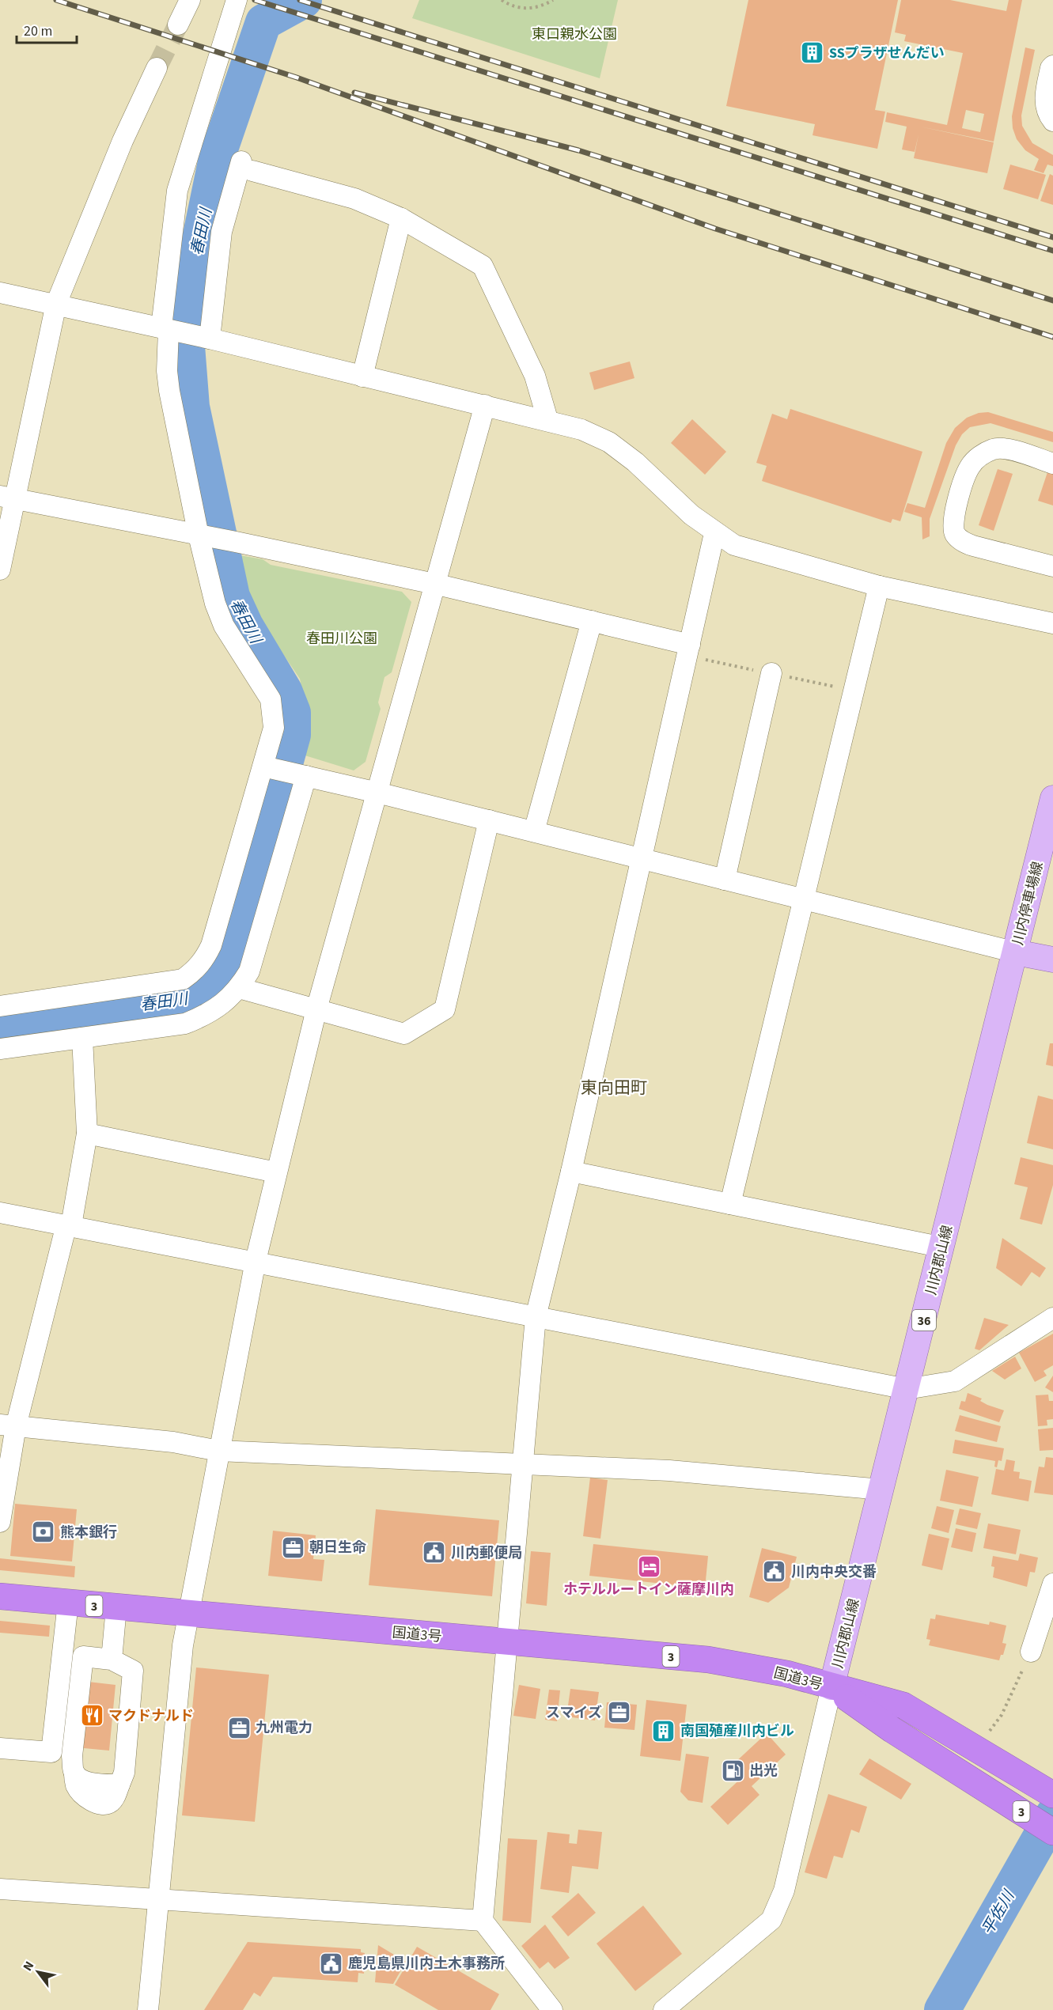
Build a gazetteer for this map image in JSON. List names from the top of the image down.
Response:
{
  "streets": {
    "highway": ["3", "国道3号"],
    "main road": ["川内停車場線", "川内郡山線", "36"]
  },
  "crossings": [
    ["川内停車場線", "川内郡山線"],
    ["川内郡山線", "国道3号"]
  ],
  "districts": ["東向田町"],
  "water": ["春田川", "平佐川"],
  "parks": ["東口親水公園", "春田川公園"],
  "places": {
    "building": ["SSプラザせんだい", "南国殖産川内ビル"],
    "bank": ["熊本銀行"],
    "office": ["朝日生命", "スマイズ", "九州電力"],
    "public building": ["川内郵便局", "川内中央交番", "鹿児島県川内土木事務所"],
    "hotel": ["ホテルルートイン薩摩川内"],
    "restaurant": ["マクドナルド"],
    "fuel station": ["出光"]
  },
  "scale_bar": "20 m",
  "north": "top left"
}
